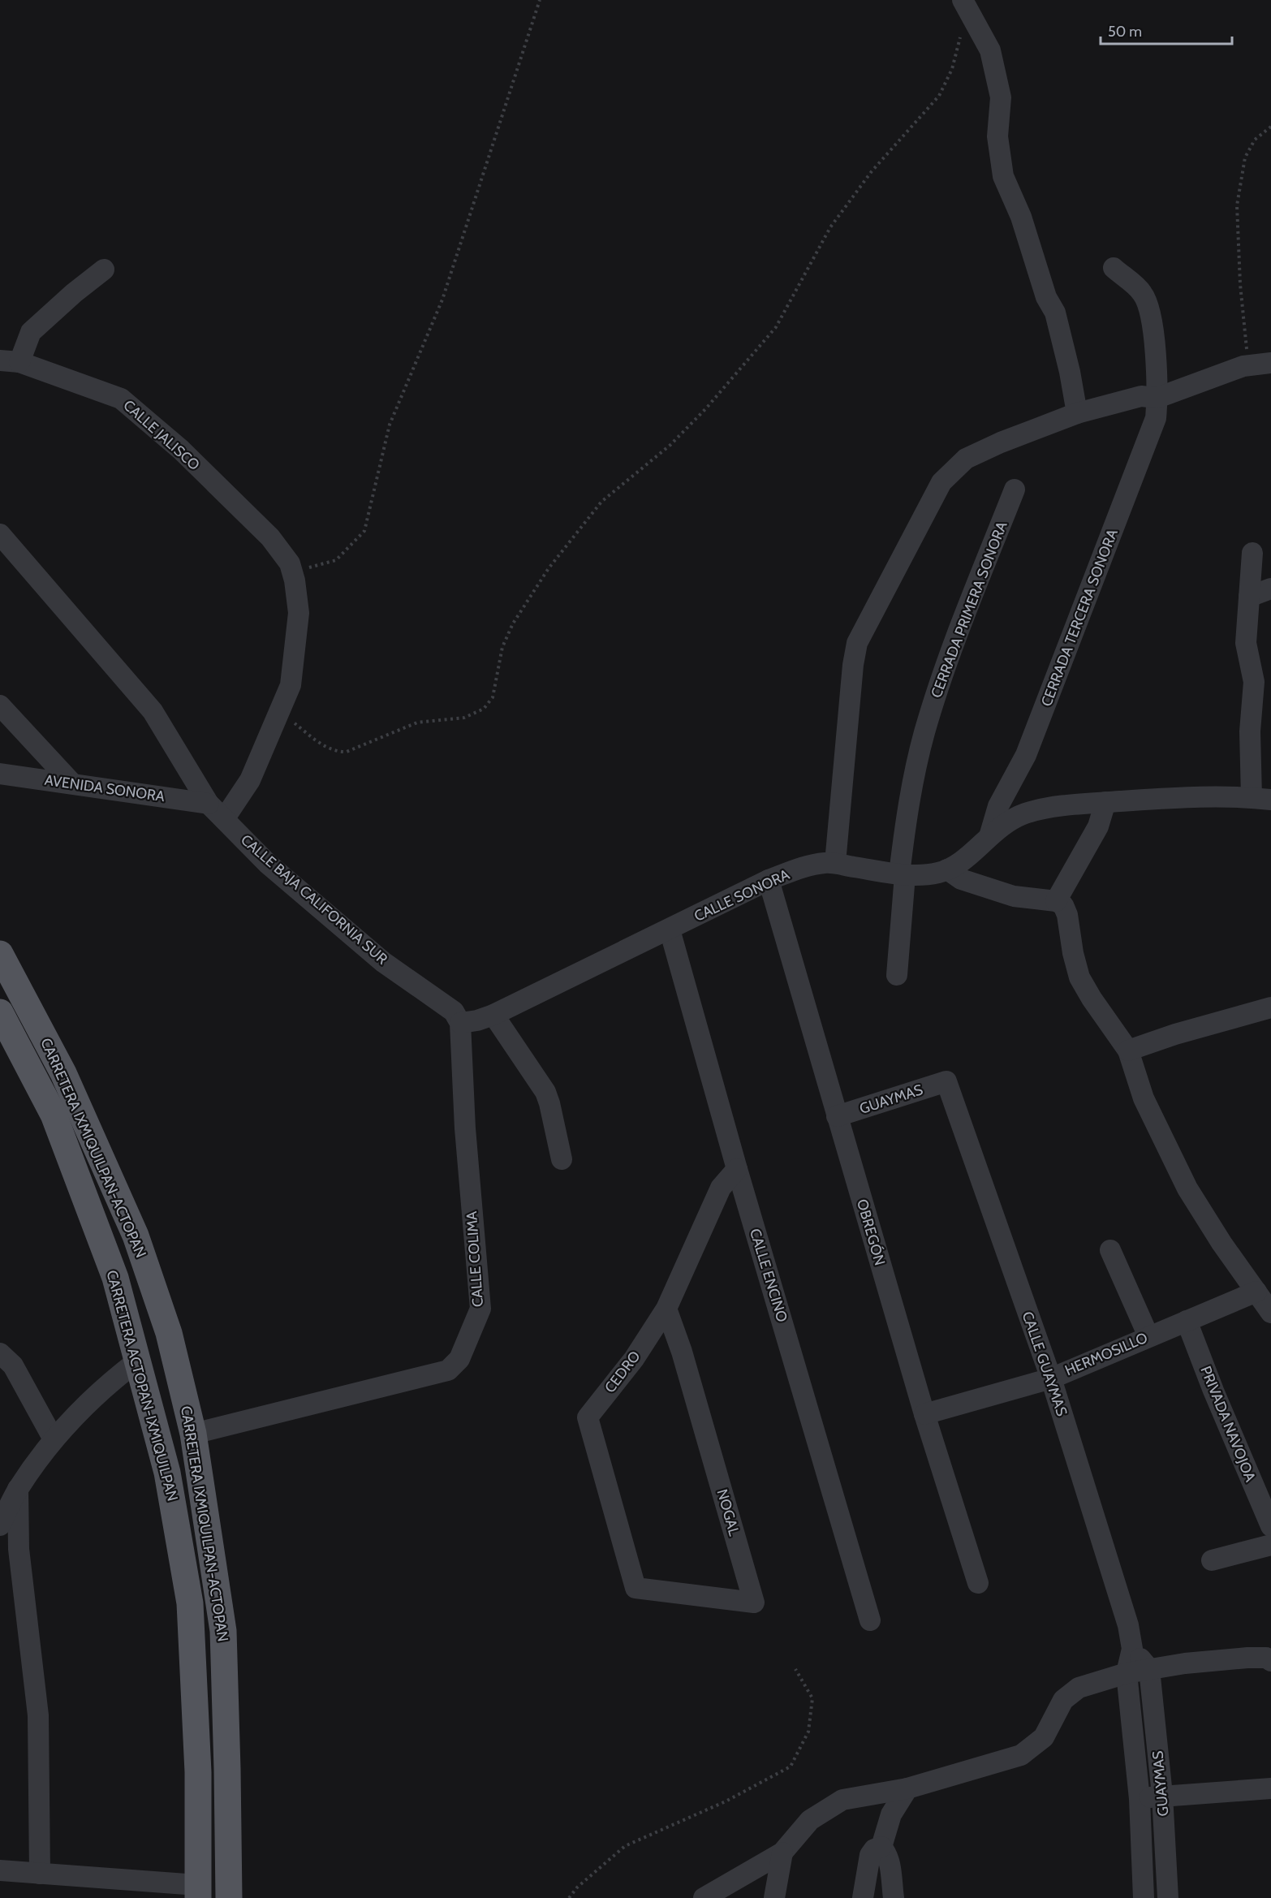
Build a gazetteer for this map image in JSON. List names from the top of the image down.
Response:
{
  "streets": {
    "main road": ["CARRETERA IXMIQUILPAN-ACTOPAN", "CARRETERA ACTOPAN-IXMIQUILPAN"],
    "street": [
      "CALLE JALISCO",
      "CERRADA PRIMERA SONORA",
      "CERRADA TERCERA SONORA",
      "AVENIDA SONORA",
      "CALLE SONORA",
      "CALLE BAJA CALIFORNIA SUR",
      "GUAYMAS",
      "OBREGÓN",
      "CALLE COLIMA",
      "CALLE ENCINO",
      "HERMOSILLO",
      "CALLE GUAYMAS",
      "CEDRO",
      "PRIVADA NAVOJOA",
      "NOGAL"
    ]
  },
  "crossings": [
    ["CERRADA PRIMERA SONORA", "CALLE SONORA"],
    ["CERRADA TERCERA SONORA", "CALLE SONORA"],
    ["AVENIDA SONORA", "CALLE BAJA CALIFORNIA SUR"],
    ["CALLE SONORA", "CALLE BAJA CALIFORNIA SUR"],
    ["CALLE SONORA", "OBREGÓN"],
    ["CALLE SONORA", "CALLE COLIMA"],
    ["CALLE SONORA", "CALLE ENCINO"],
    ["CALLE BAJA CALIFORNIA SUR", "CALLE COLIMA"],
    ["GUAYMAS", "OBREGÓN"],
    ["GUAYMAS", "CALLE GUAYMAS"],
    ["CARRETERA IXMIQUILPAN-ACTOPAN", "CALLE COLIMA"],
    ["OBREGÓN", "HERMOSILLO"],
    ["CALLE ENCINO", "CEDRO"],
    ["HERMOSILLO", "CALLE GUAYMAS"],
    ["HERMOSILLO", "PRIVADA NAVOJOA"],
    ["CEDRO", "NOGAL"]
  ],
  "scale_bar": "50 m"
}
